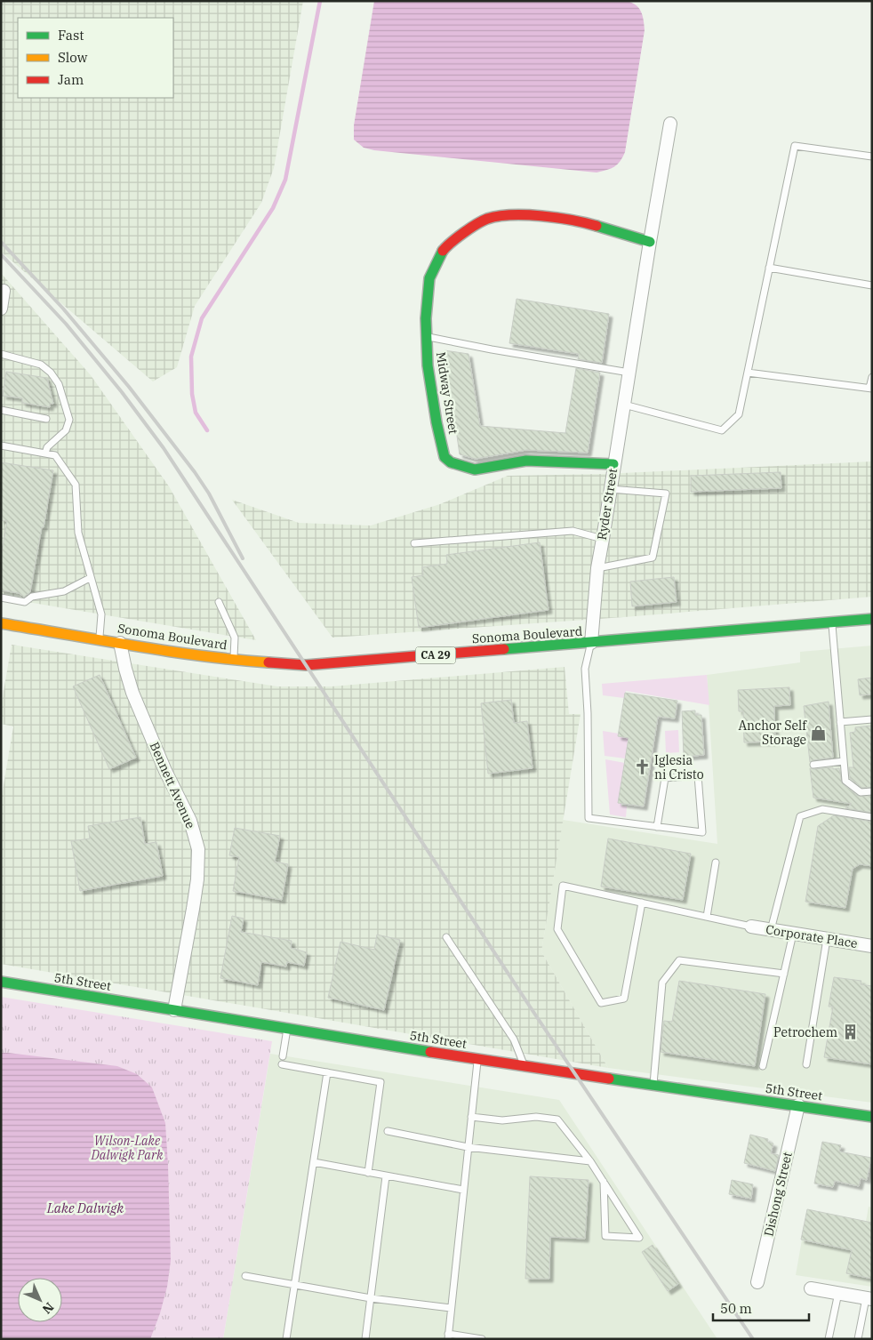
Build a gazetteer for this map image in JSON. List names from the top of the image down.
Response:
{
  "streets": {
    "street": [
      "Midway Street",
      "Ryder Street",
      "Sonoma Boulevard",
      "CA 29",
      "Bennett Avenue",
      "Corporate Place",
      "5th Street",
      "Dishong Street"
    ]
  },
  "crossings": [
    ["Midway Street", "Ryder Street"],
    ["Ryder Street", "Sonoma Boulevard"],
    ["Sonoma Boulevard", "Bennett Avenue"],
    ["Bennett Avenue", "5th Street"],
    ["5th Street", "Dishong Street"]
  ],
  "water": ["Lake Dalwigk"],
  "parks": ["Wilson-Lake Dalwigk Park"],
  "places": {
    "shop": ["Anchor Self Storage"],
    "church": ["Iglesia ni Cristo"],
    "building": ["Petrochem"]
  },
  "legend": ["Fast", "Slow", "Jam"],
  "scale_bar": "50 m",
  "north": "bottom right"
}
